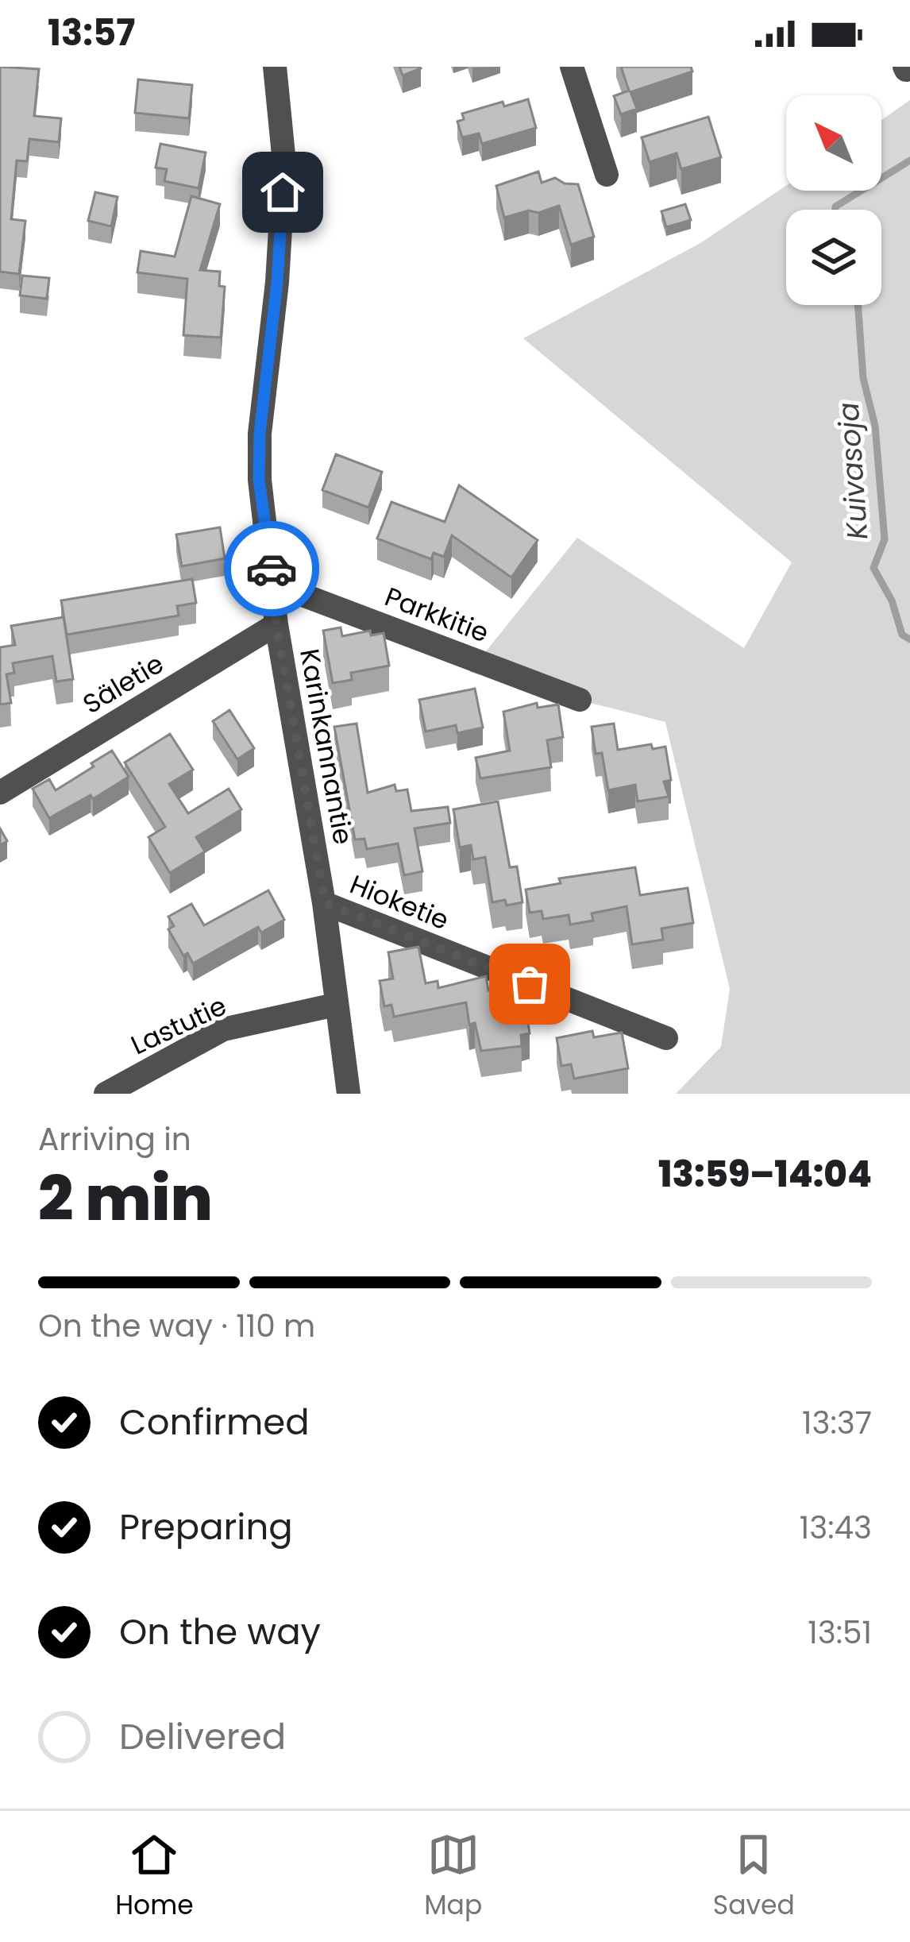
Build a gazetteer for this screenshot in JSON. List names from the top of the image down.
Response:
{
  "streets": {
    "street": [
      "Parkkitie",
      "Säletie",
      "Karinkannantie",
      "Hioketie",
      "Lastutie"
    ]
  },
  "crossings": [
    ["Parkkitie", "Karinkannantie"],
    ["Säletie", "Karinkannantie"],
    ["Karinkannantie", "Hioketie"],
    ["Karinkannantie", "Lastutie"]
  ],
  "water": ["Kuivasoja"],
  "north": "top left",
  "page": {
    "status": "13:57",
    "heading": ["2 min", "Arriving in", "13:59–14:04"],
    "bar": "On the way · 110 m",
    "list": [
      ["Confirmed", "13:37"],
      ["Preparing", "13:43"],
      ["On the way", "13:51"],
      "Delivered"
    ],
    "tabs": ["Home", "Map", "Saved"]
  }
}
